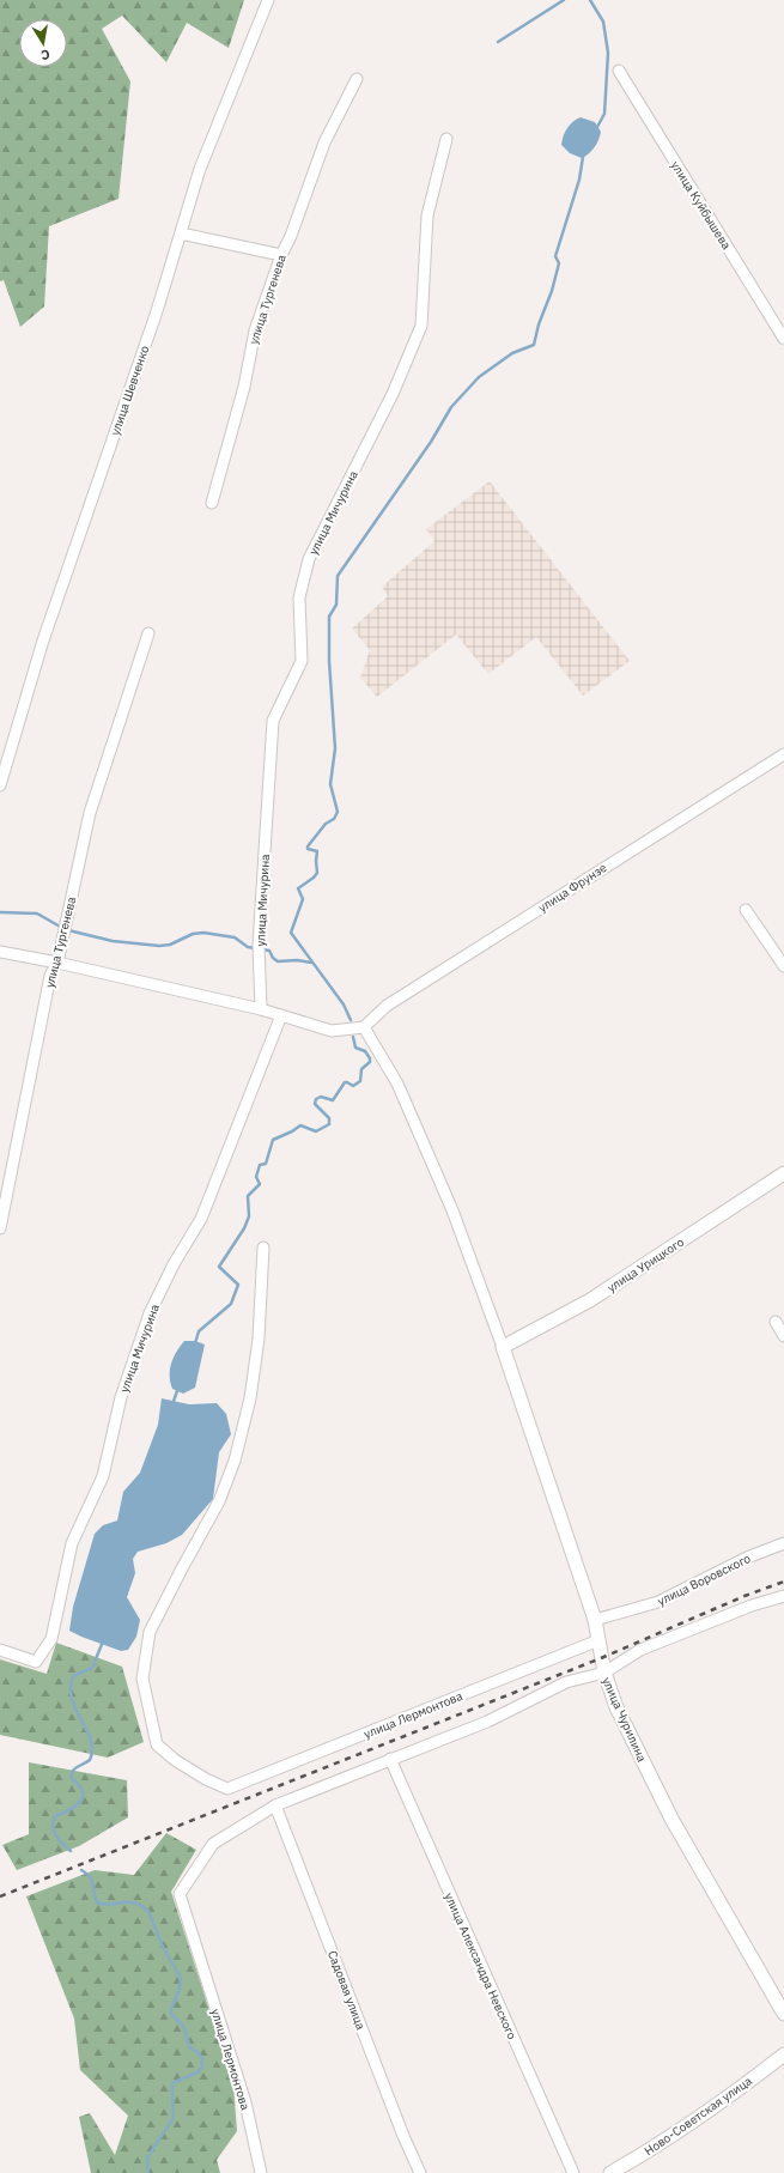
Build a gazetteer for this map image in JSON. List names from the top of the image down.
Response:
{
  "streets": {
    "street": [
      "улица Куйбышева",
      "улица Тургенева",
      "улица Шевченко",
      "улица Мичурина",
      "улица Фрунзе",
      "улица Урицкого",
      "улица Воровского",
      "улица Лермонтова",
      "улица Чурилина",
      "улица Александра Невского",
      "Садовая улица",
      "Ново-Советская улица"
    ]
  },
  "crossings": [
    ["улица Урицкого", "улица Чурилина"],
    ["улица Воровского", "улица Чурилина"],
    ["улица Лермонтова", "улица Чурилина"],
    ["улица Лермонтова", "Садовая улица"]
  ],
  "north": "bottom"
}
